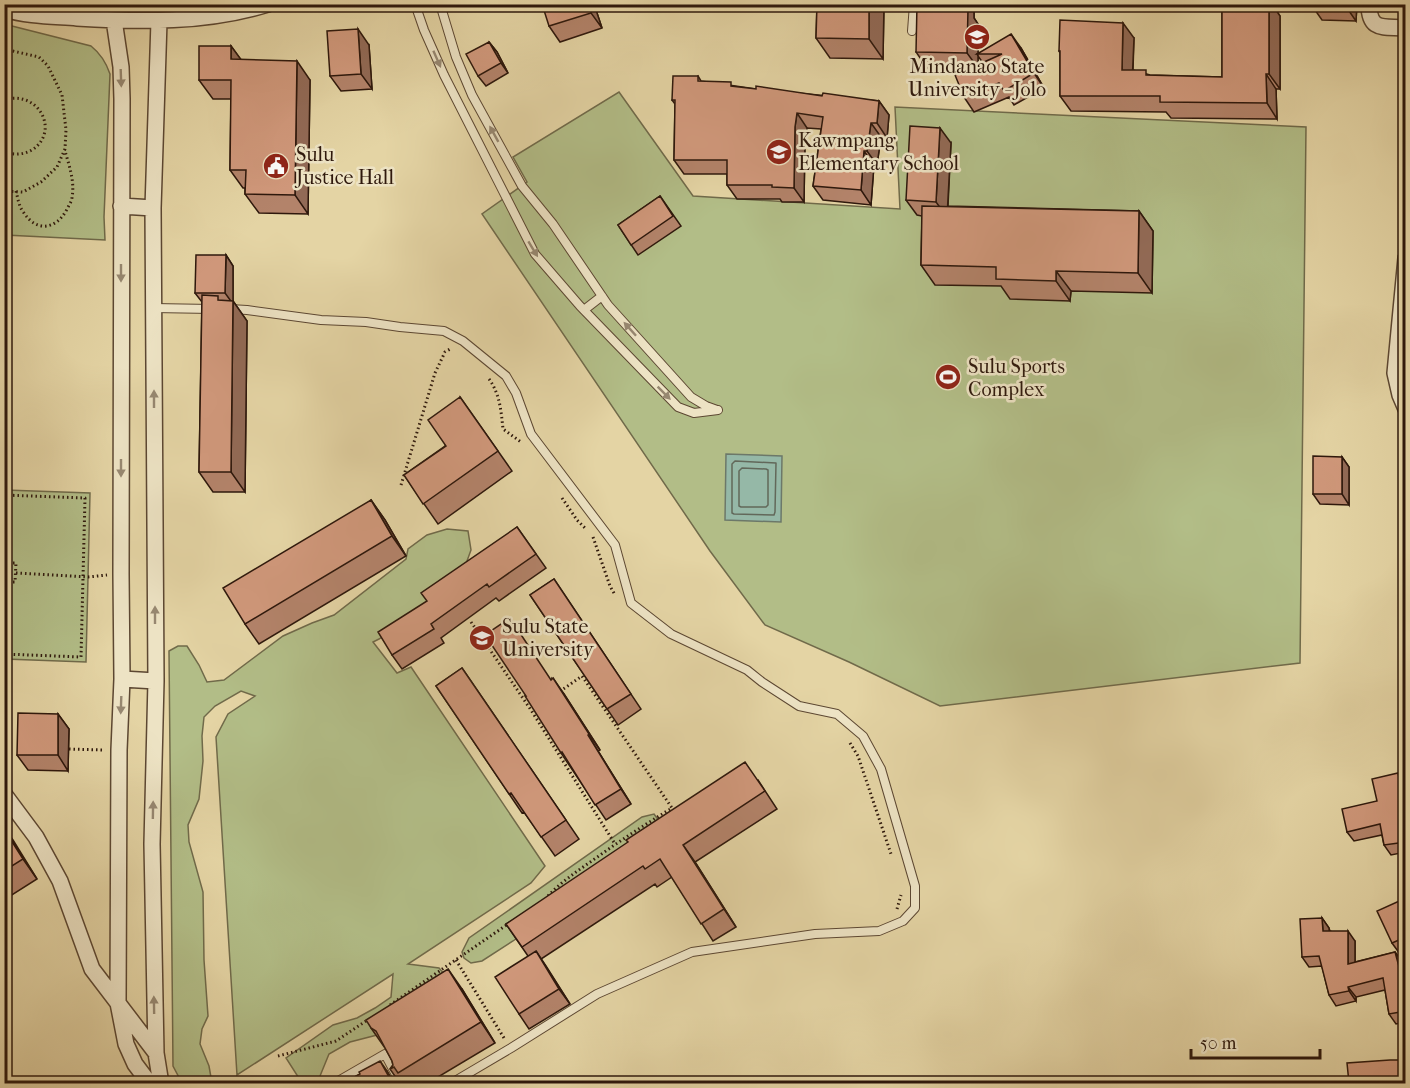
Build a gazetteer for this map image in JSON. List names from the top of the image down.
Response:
{
  "places": {
    "school or university": ["Mindanao State University - Jolo", "Kawmpang Elementary School", "Sulu State University"],
    "public building": ["Sulu Justice Hall"],
    "sports": ["Sulu Sports Complex"]
  },
  "scale_bar": "50 m"
}
